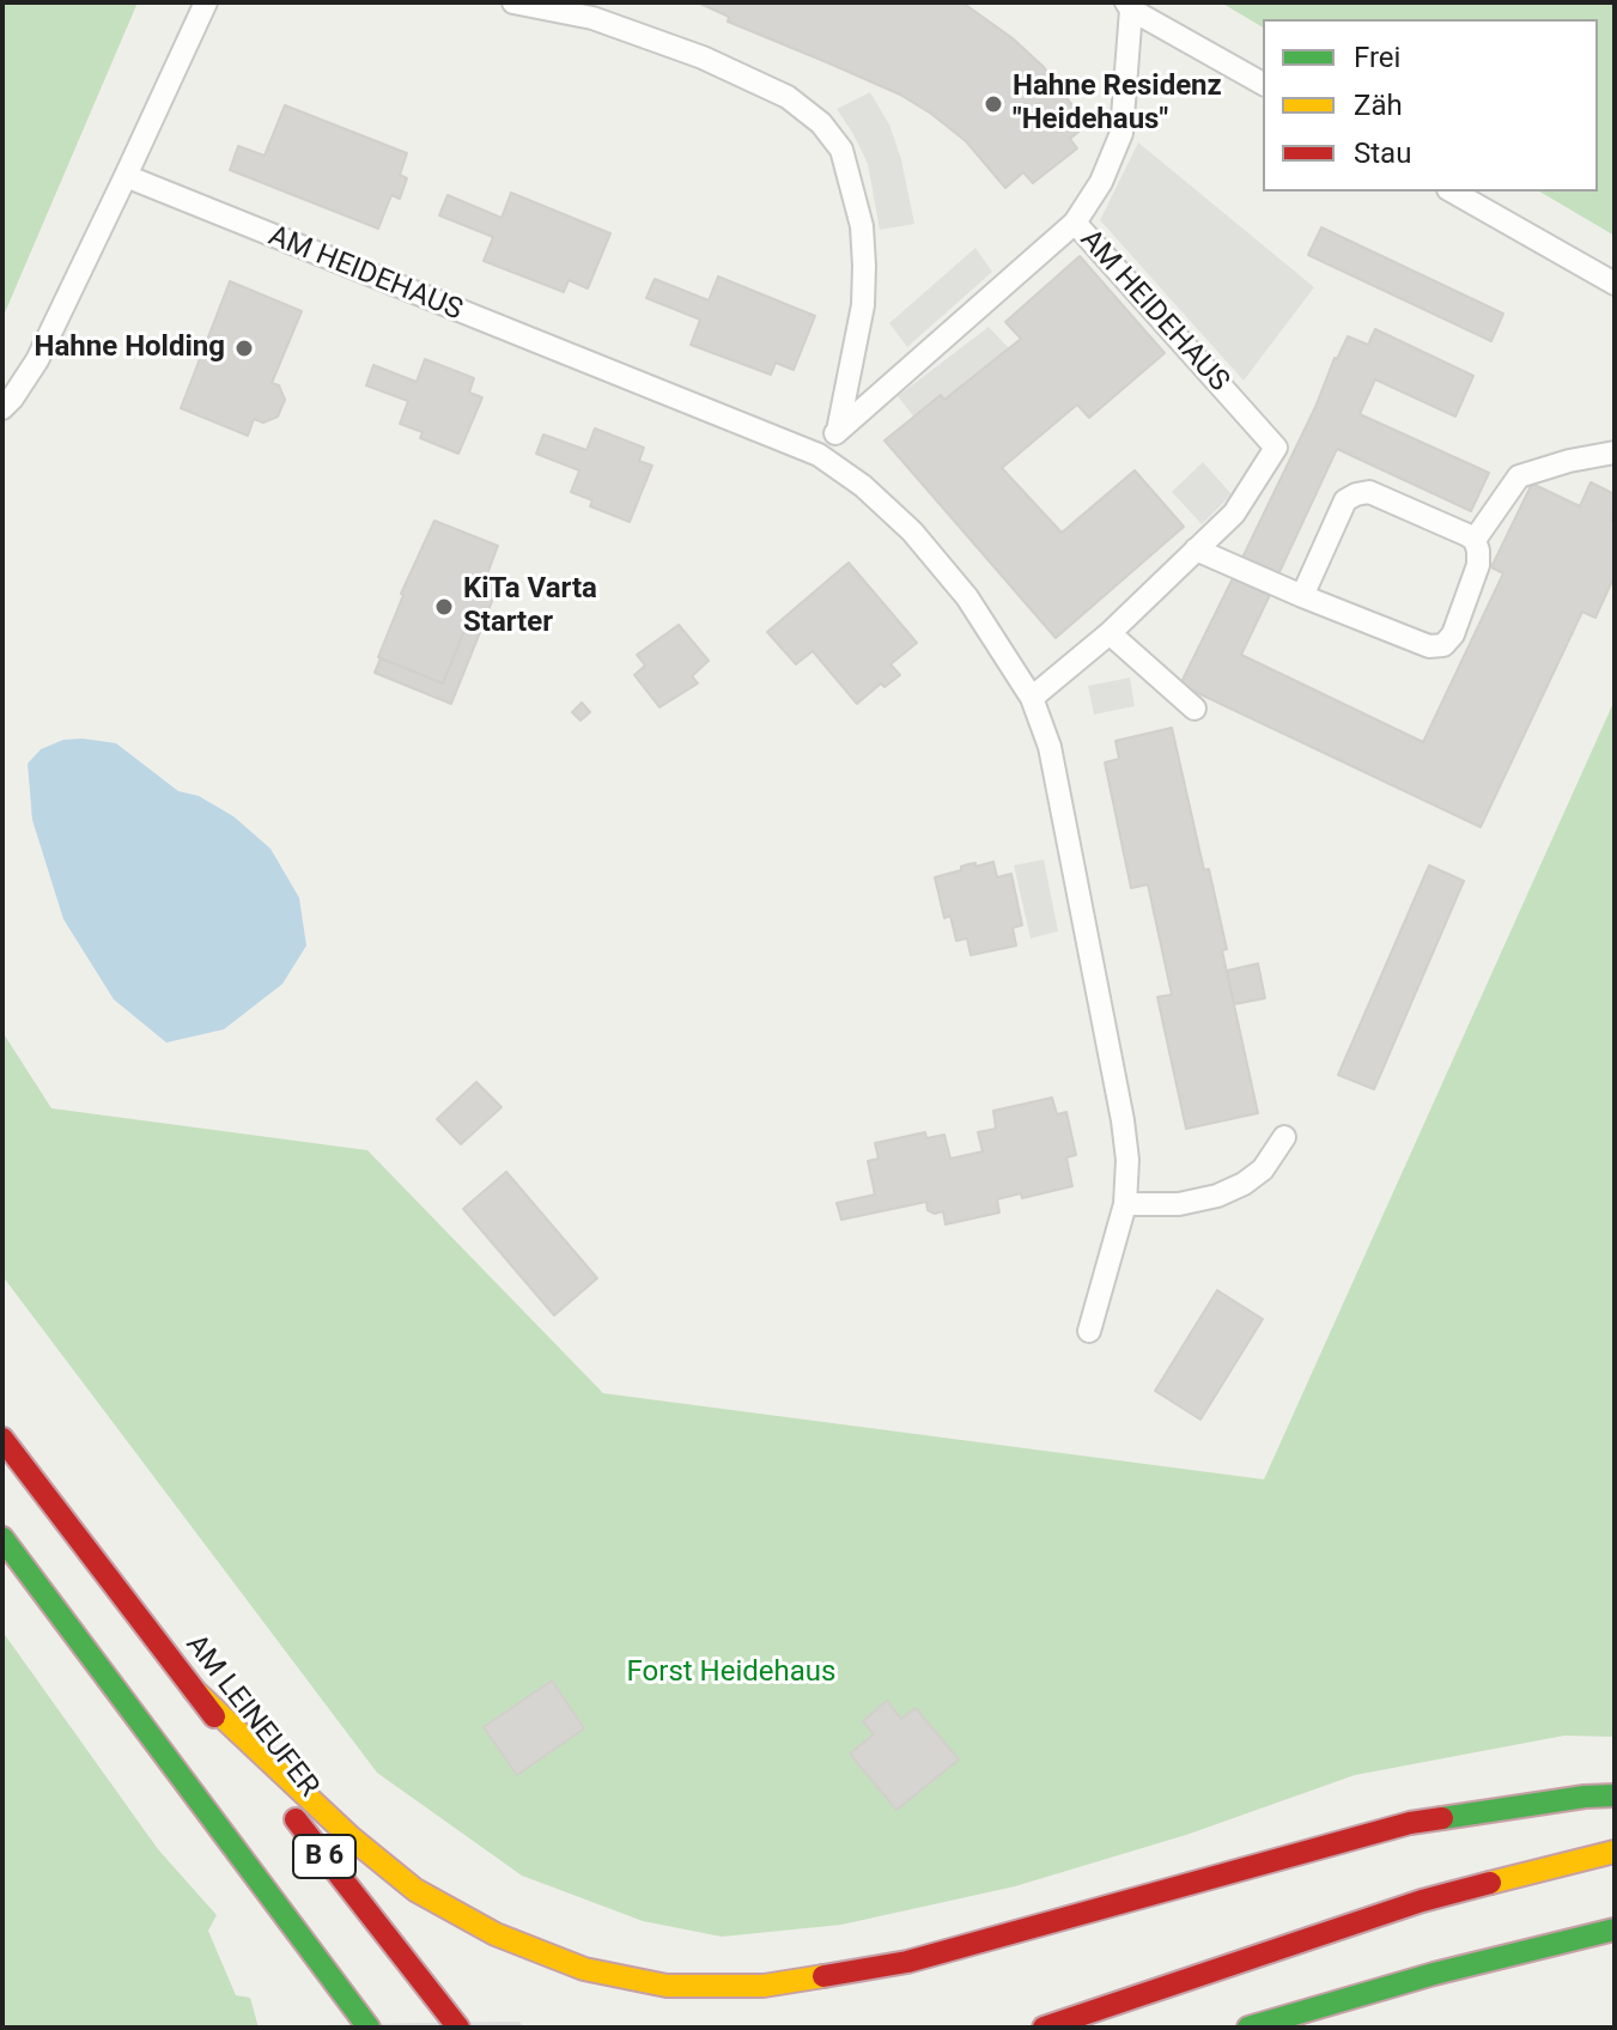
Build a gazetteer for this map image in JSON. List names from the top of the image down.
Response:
{
  "streets": {
    "highway": ["AM LEINEUFER", "B 6"],
    "lane": ["AM HEIDEHAUS"]
  },
  "parks": ["Forst Heidehaus"],
  "places": ["Hahne Residenz \"Heidehaus\"", "Hahne Holding", "KiTa Varta Starter"],
  "legend": ["Frei", "Zäh", "Stau"]
}
